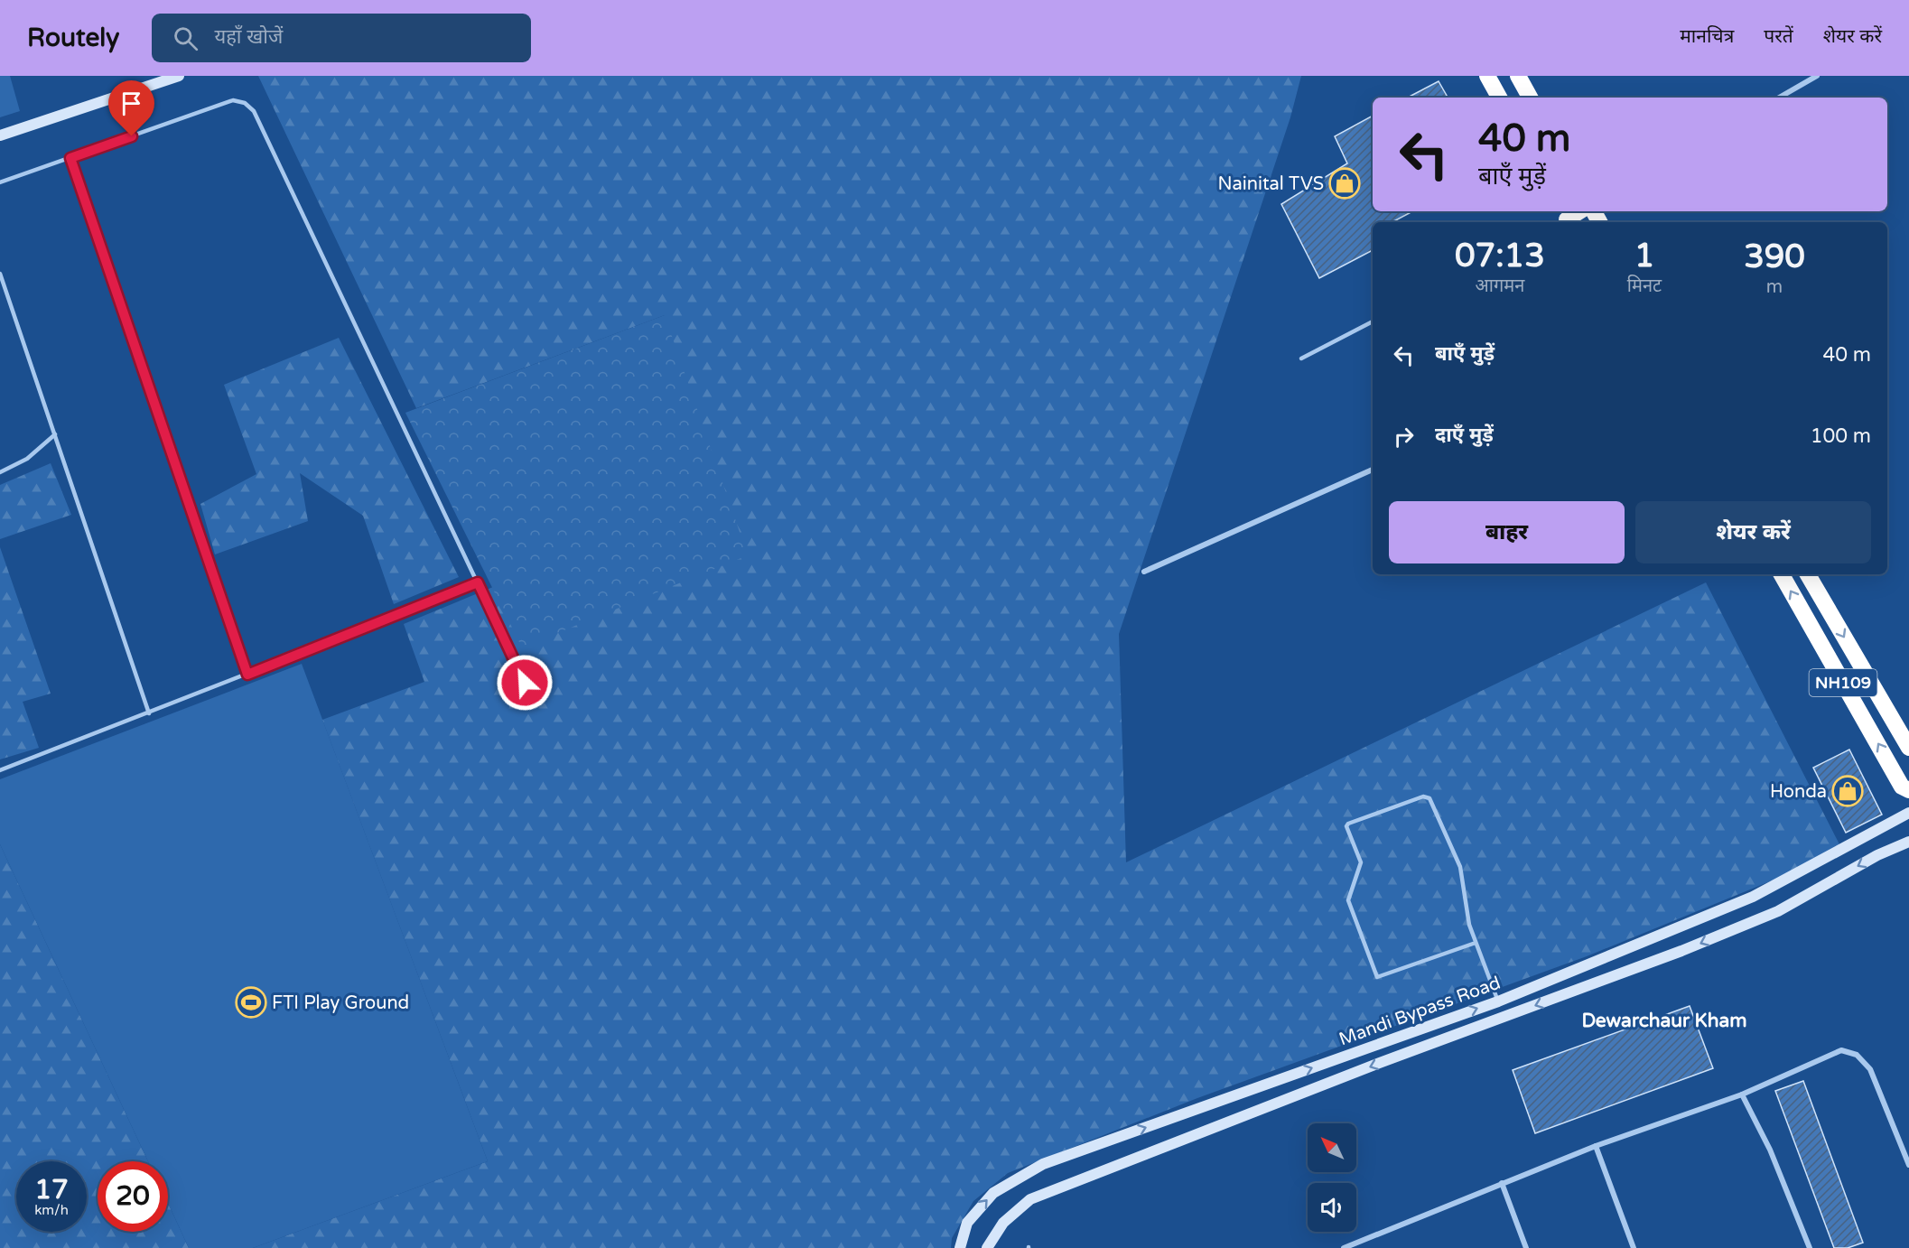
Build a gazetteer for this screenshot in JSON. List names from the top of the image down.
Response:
{
  "streets": {
    "highway": ["NH109"],
    "main road": ["Mandi Bypass Road"]
  },
  "districts": ["Dewarchaur Kham"],
  "places": {
    "shop": ["Nainital TVS", "Honda"],
    "sports": ["FTI Play Ground"]
  },
  "north": "top left",
  "page": {
    "header": "Routely",
    "search": "यहाँ खोजें",
    "nav": ["मानचित्र", "परतें", "शेयर करें"],
    "turn": ["40 m", "बाएँ मुड़ें"],
    "eta": [
      "07:13",
      "आगमन",
      "1",
      "मिनट",
      "390",
      "m"
    ],
    "list": [
      {
        "name": "बाएँ मुड़ें",
        "value": "40 m"
      },
      {
        "name": "दाएँ मुड़ें",
        "value": "100 m"
      }
    ],
    "buttons": ["बाहर", "शेयर करें"],
    "speed": "17 km/h",
    "limit": "20"
  }
}
